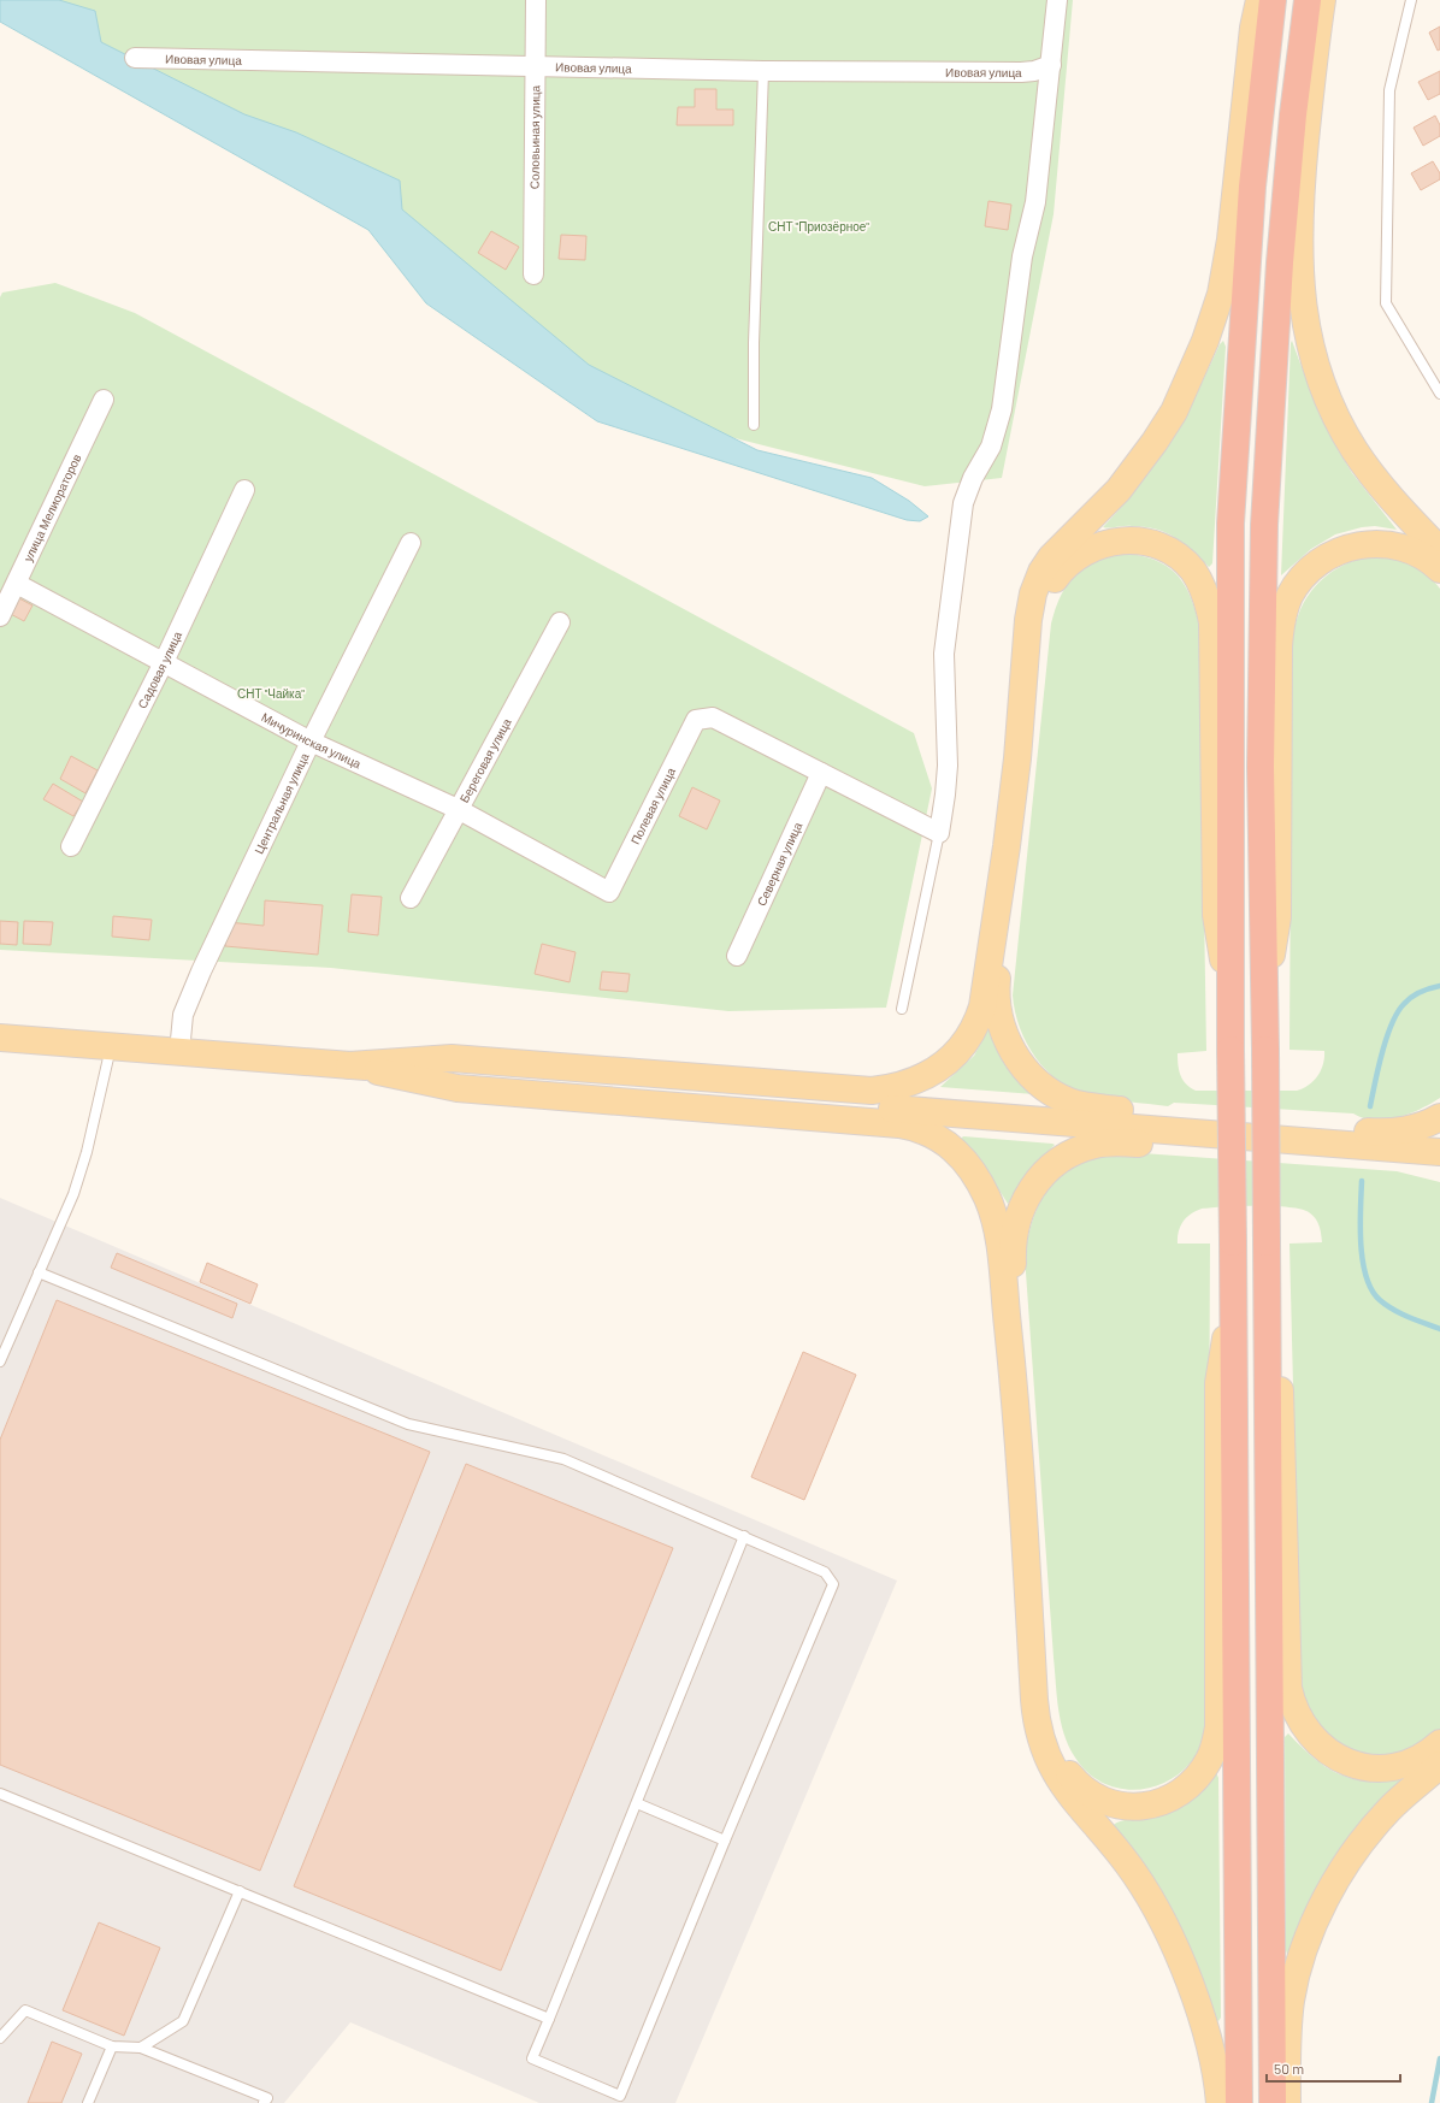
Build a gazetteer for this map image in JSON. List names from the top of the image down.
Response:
{
  "streets": {
    "street": [
      "Ивовая улица",
      "Соловьиная улица",
      "улица Мелиораторов",
      "Садовая улица",
      "Мичуринская улица",
      "Береговая улица",
      "Центральная улица",
      "Полевая улица",
      "Северная улица"
    ]
  },
  "crossings": [
    ["Ивовая улица", "Соловьиная улица"],
    ["улица Мелиораторов", "Мичуринская улица"],
    ["Садовая улица", "Мичуринская улица"],
    ["Мичуринская улица", "Береговая улица"],
    ["Мичуринская улица", "Центральная улица"],
    ["Мичуринская улица", "Полевая улица"],
    ["Полевая улица", "Северная улица"]
  ],
  "parks": ["СНТ \"Приозёрное\"", "СНТ \"Чайка\""],
  "scale_bar": "50 m"
}
